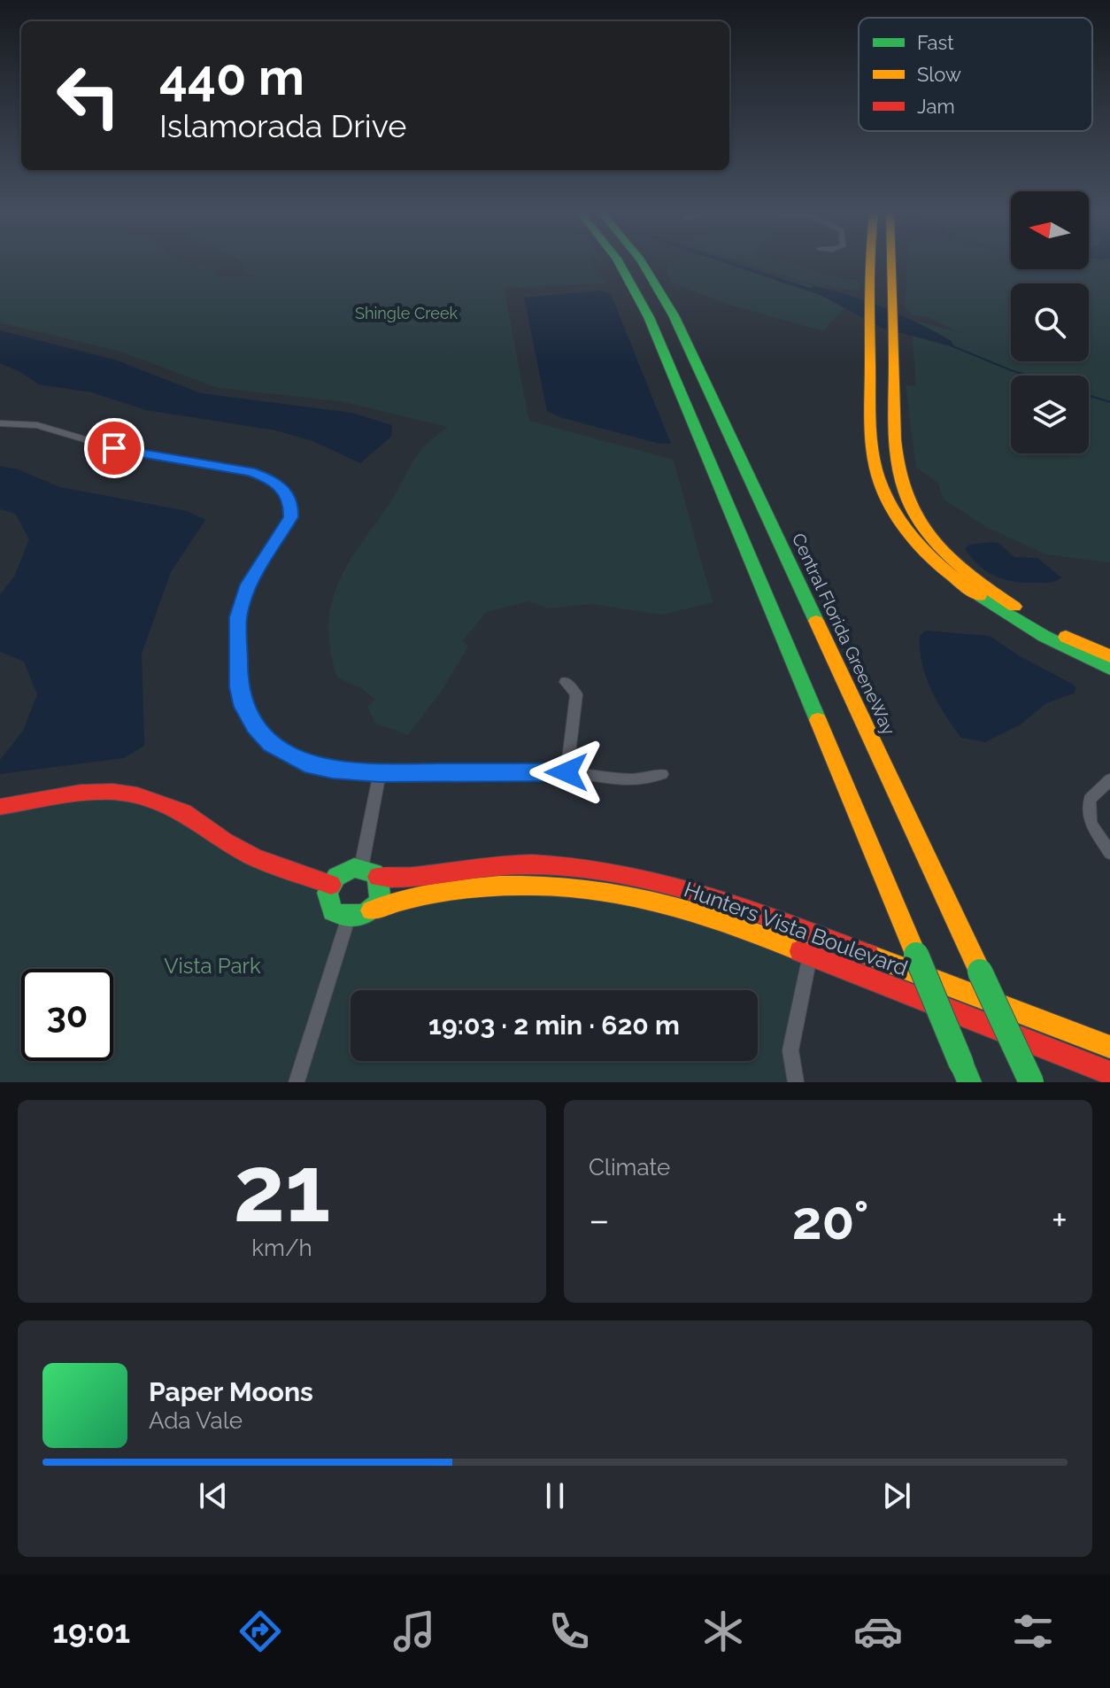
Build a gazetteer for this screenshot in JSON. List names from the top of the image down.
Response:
{
  "streets": {
    "main road": ["Central Florida GreeneWay", "Hunters Vista Boulevard"]
  },
  "parks": ["Shingle Creek", "Vista Park"],
  "legend": ["Fast", "Slow", "Jam"],
  "north": "left",
  "page": {
    "turn": ["440 m", "Islamorada Drive"],
    "limit": "30",
    "trip": "19:03 · 2 min · 620 m",
    "tile": [
      ["21", "km/h"],
      "Climate"
    ],
    "heat": ["−", "20°", "+"],
    "song": ["Paper Moons", "Ada Vale"],
    "tabs": "19:01"
  }
}
